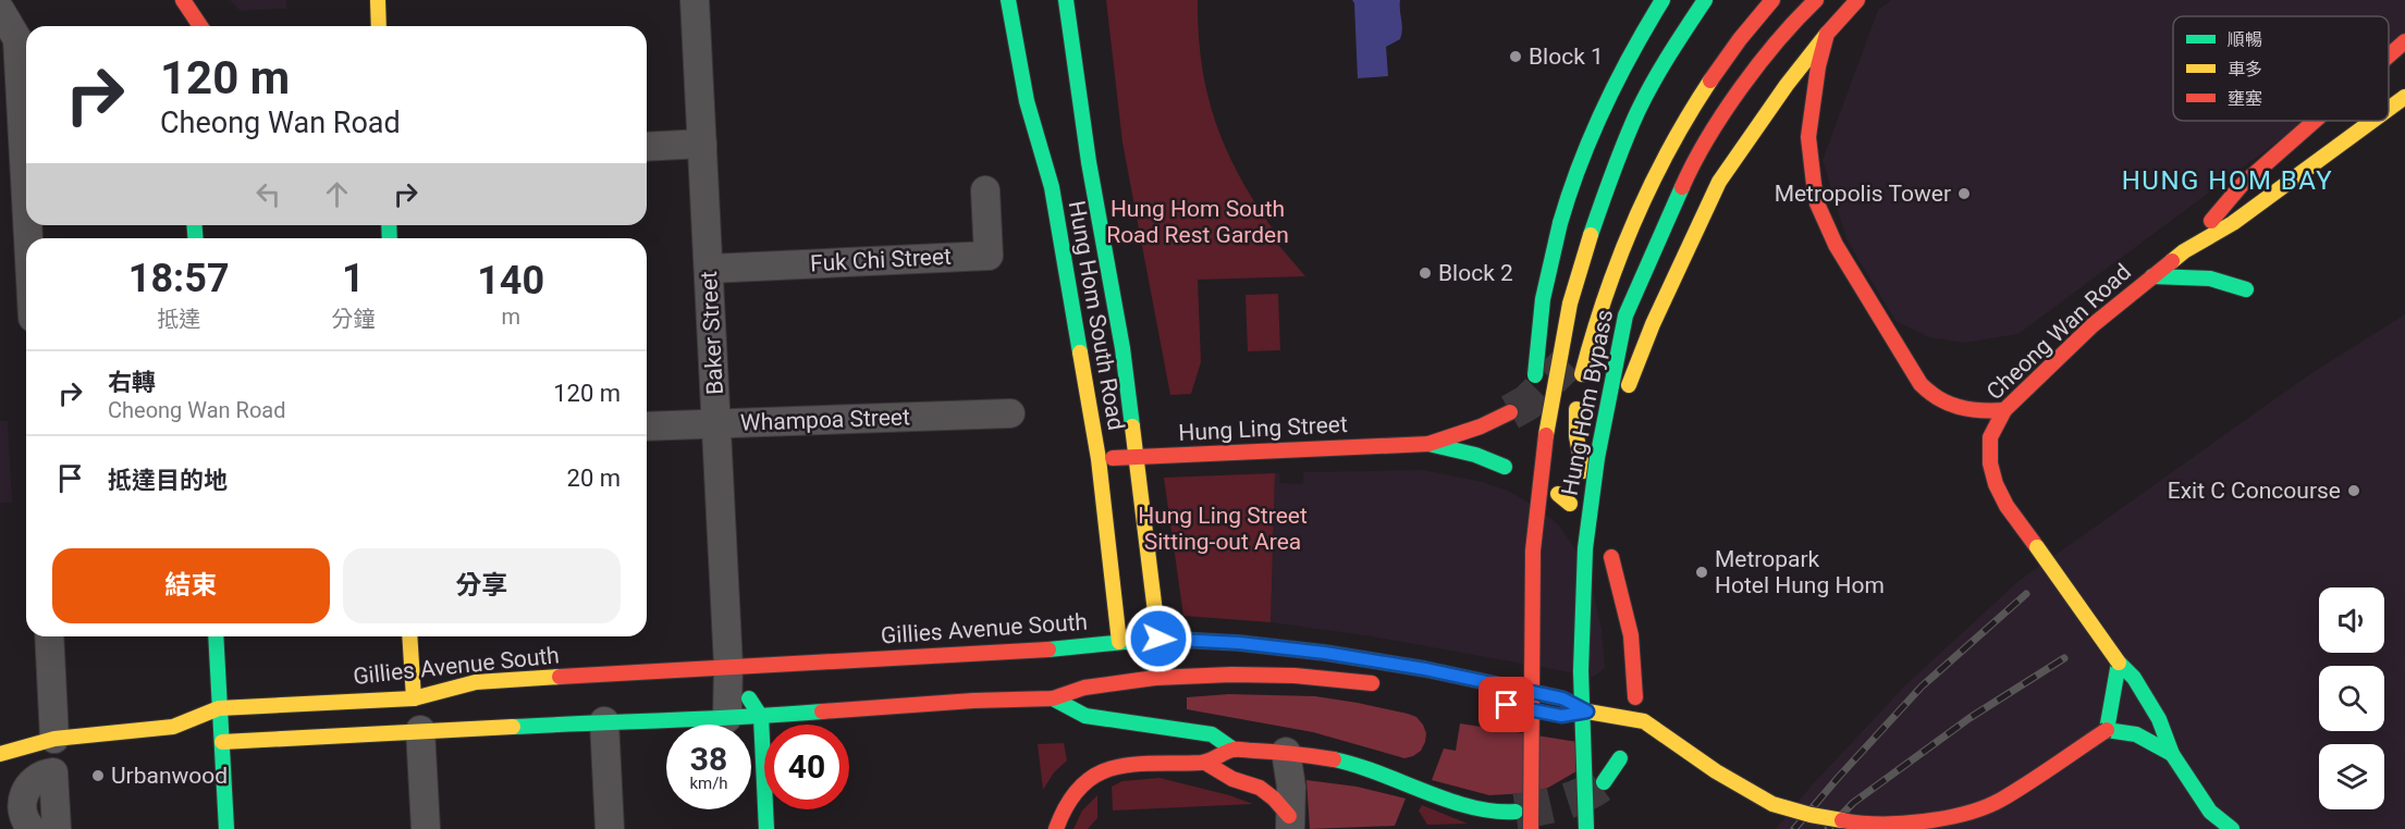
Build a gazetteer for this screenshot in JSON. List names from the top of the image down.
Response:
{
  "streets": {
    "street": [
      "Fuk Chi Street",
      "Hung Hom South Road",
      "Cheong Wan Road",
      "Baker Street",
      "Hung Hom Bypass",
      "Whampoa Street",
      "Hung Ling Street",
      "Gillies Avenue South"
    ]
  },
  "crossings": [
    ["Fuk Chi Street", "Baker Street"],
    ["Hung Hom South Road", "Hung Ling Street"],
    ["Hung Hom South Road", "Gillies Avenue South"],
    ["Baker Street", "Whampoa Street"],
    ["Baker Street", "Gillies Avenue South"]
  ],
  "districts": ["HUNG HOM BAY"],
  "parks": ["Hung Hom South Road Rest Garden", "Hung Ling Street Sitting-out Area"],
  "places": [
    "Block 1",
    "Metropolis Tower",
    "Block 2",
    "Exit C Concourse",
    "Metropark Hotel Hung Hom",
    "Urbanwood"
  ],
  "legend": ["順暢", "車多", "壅塞"],
  "page": {
    "turn": ["120 m", "Cheong Wan Road"],
    "eta": [
      "18:57",
      "抵達",
      "1",
      "分鐘",
      "140",
      "m"
    ],
    "list": [
      {
        "name": "右轉",
        "note": "Cheong Wan Road",
        "value": "120 m"
      },
      {
        "name": "抵達目的地",
        "value": "20 m"
      }
    ],
    "buttons": ["結束", "分享"],
    "speed": "38 km/h",
    "limit": "40"
  }
}
